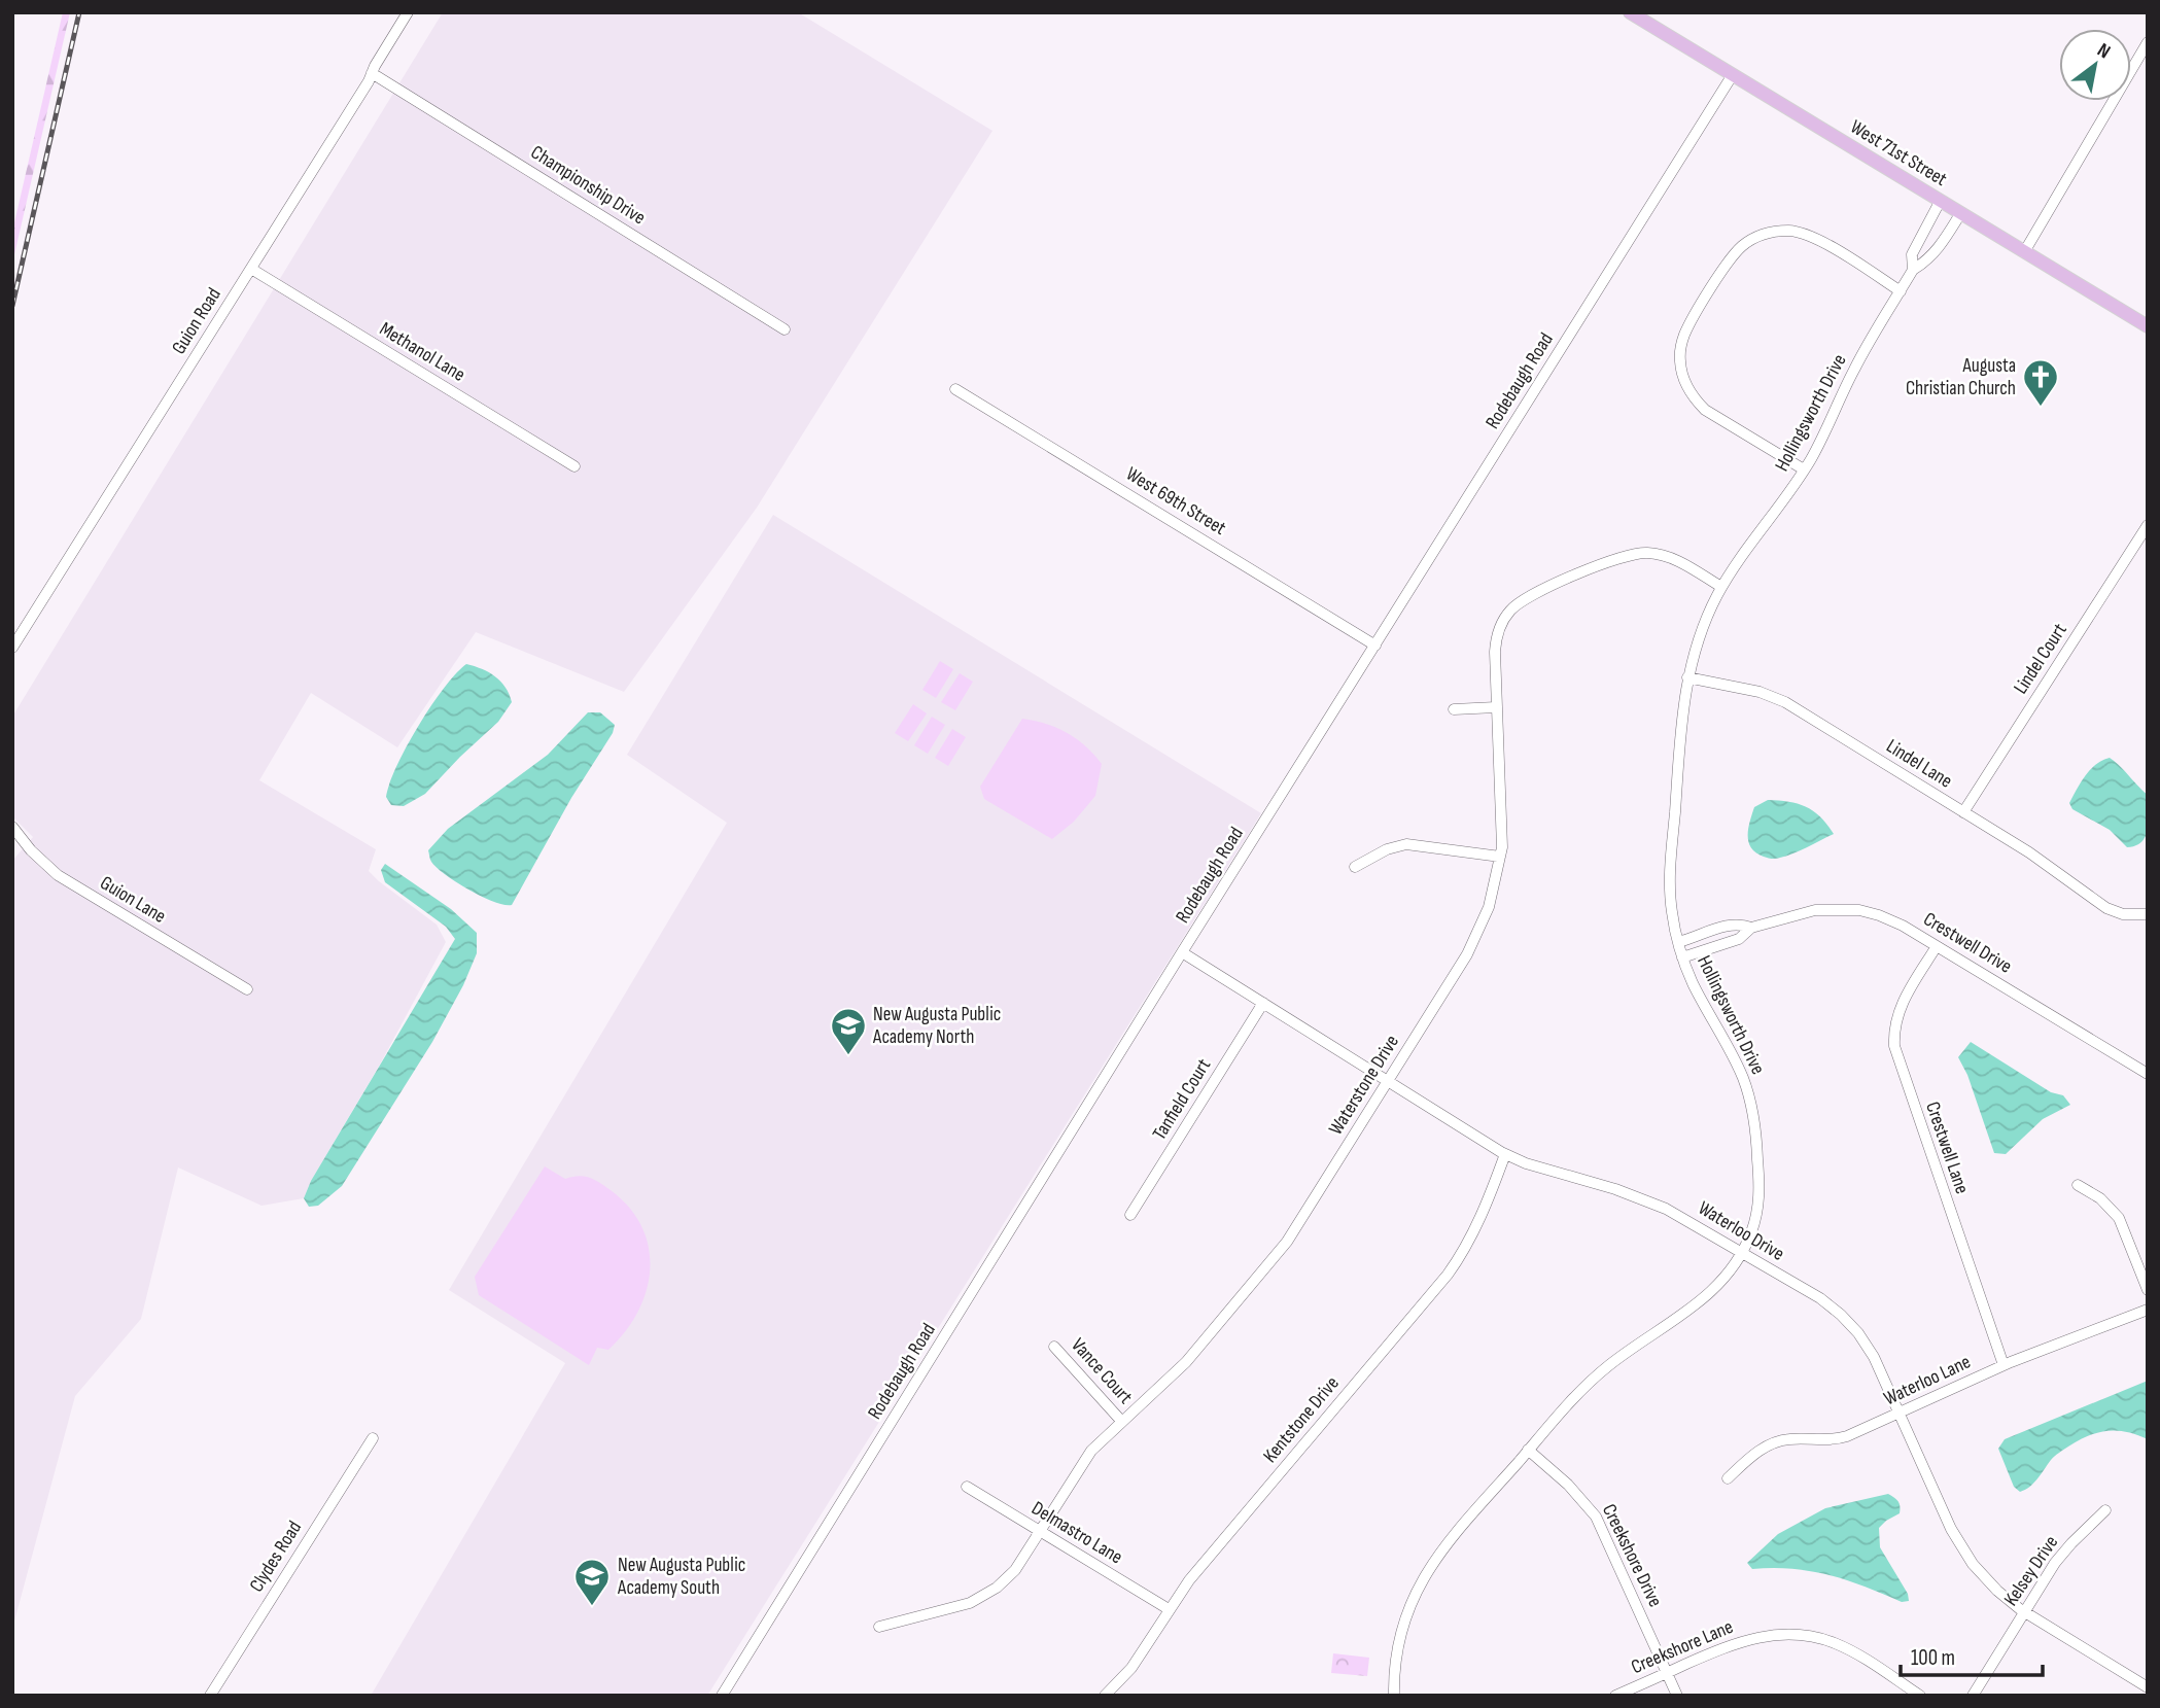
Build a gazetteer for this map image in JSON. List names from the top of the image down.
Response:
{
  "streets": {
    "main road": ["West 71st Street"],
    "street": [
      "Championship Drive",
      "Guion Road",
      "Methanol Lane",
      "Rodebaugh Road",
      "Hollingsworth Drive",
      "West 69th Street",
      "Lindel Court",
      "Lindel Lane",
      "Guion Lane",
      "Crestwell Drive",
      "Waterstone Drive",
      "Tanfield Court",
      "Crestwell Lane",
      "Waterloo Drive",
      "Vance Court",
      "Waterloo Lane",
      "Kentstone Drive",
      "Delmastro Lane",
      "Creekshore Drive",
      "Clydes Road",
      "Kelsey Drive",
      "Creekshore Lane"
    ]
  },
  "crossings": [
    ["West 71st Street", "Rodebaugh Road"],
    ["West 71st Street", "Hollingsworth Drive"],
    ["Championship Drive", "Guion Road"],
    ["Guion Road", "Methanol Lane"],
    ["Rodebaugh Road", "West 69th Street"],
    ["Rodebaugh Road", "Waterloo Drive"],
    ["Hollingsworth Drive", "Lindel Lane"],
    ["Hollingsworth Drive", "Crestwell Drive"],
    ["Hollingsworth Drive", "Waterstone Drive"],
    ["Hollingsworth Drive", "Waterloo Drive"],
    ["Hollingsworth Drive", "Creekshore Drive"],
    ["Lindel Court", "Lindel Lane"],
    ["Crestwell Drive", "Crestwell Lane"],
    ["Waterstone Drive", "Waterloo Drive"],
    ["Waterstone Drive", "Vance Court"],
    ["Waterstone Drive", "Delmastro Lane"],
    ["Tanfield Court", "Waterloo Drive"],
    ["Crestwell Lane", "Waterloo Lane"],
    ["Waterloo Drive", "Waterloo Lane"],
    ["Waterloo Drive", "Kentstone Drive"],
    ["Waterloo Drive", "Kelsey Drive"],
    ["Kentstone Drive", "Delmastro Lane"],
    ["Creekshore Drive", "Creekshore Lane"]
  ],
  "places": {
    "church": ["Augusta Christian Church"],
    "school or university": ["New Augusta Public Academy North", "New Augusta Public Academy South"]
  },
  "scale_bar": "100 m",
  "north": "top right"
}
